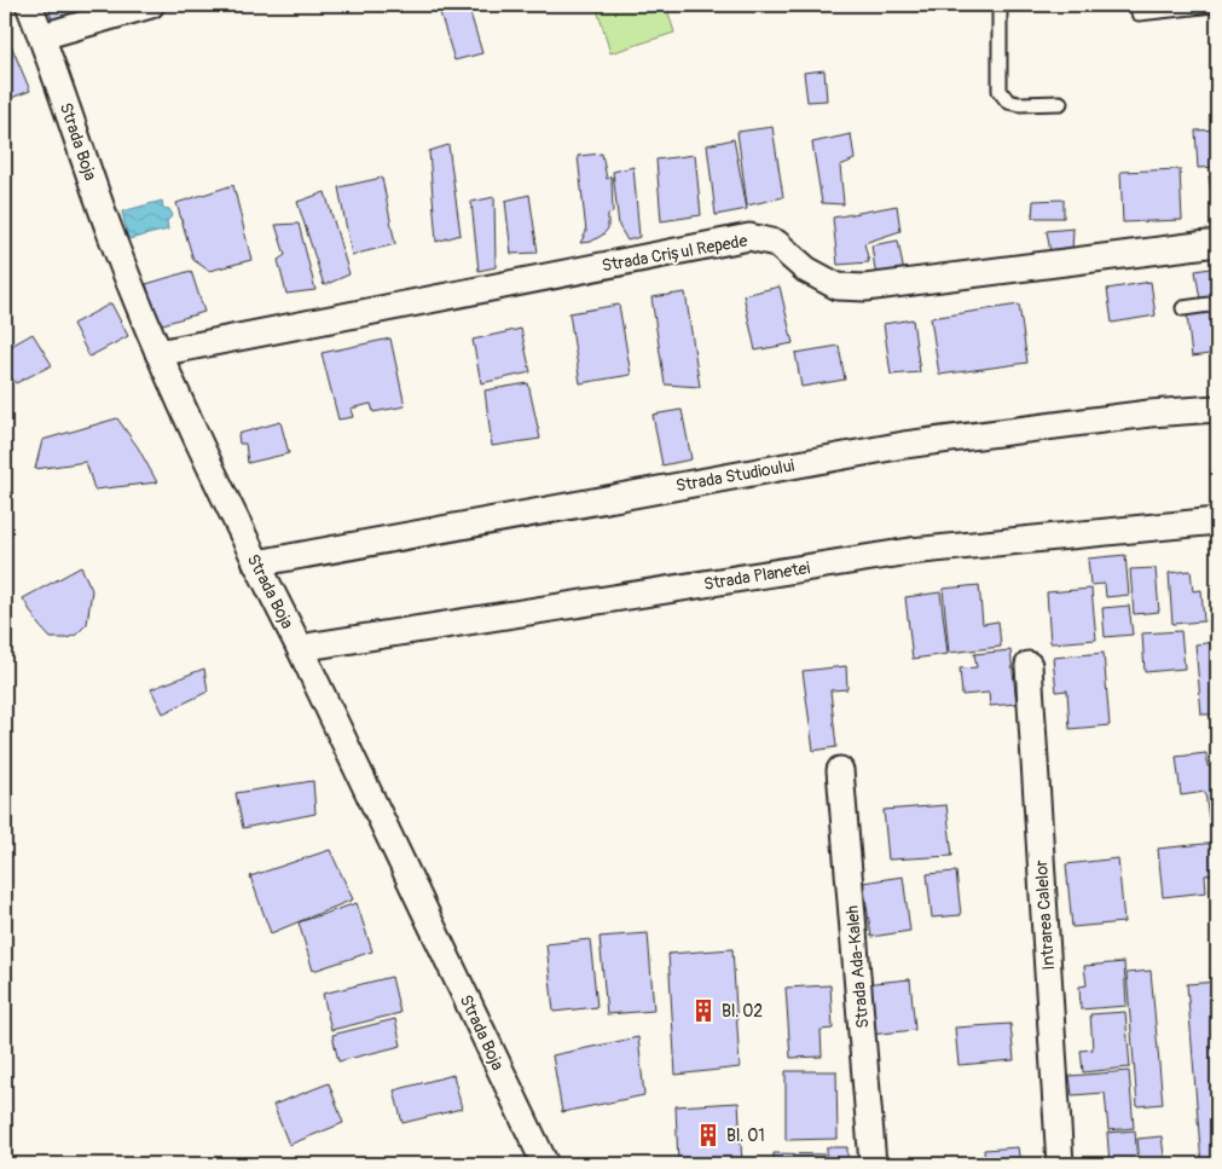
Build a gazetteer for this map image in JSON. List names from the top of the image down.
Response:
{
  "streets": {
    "street": [
      "Strada Boja",
      "Strada Crișul Repede",
      "Strada Studioului",
      "Strada Planetei",
      "Intrarea Calelor",
      "Strada Ada-Kaleh"
    ]
  },
  "crossings": [
    ["Strada Boja", "Strada Crișul Repede"],
    ["Strada Boja", "Strada Studioului"],
    ["Strada Boja", "Strada Planetei"]
  ],
  "places": {
    "building": ["Bl. O2", "Bl. O1"]
  }
}
